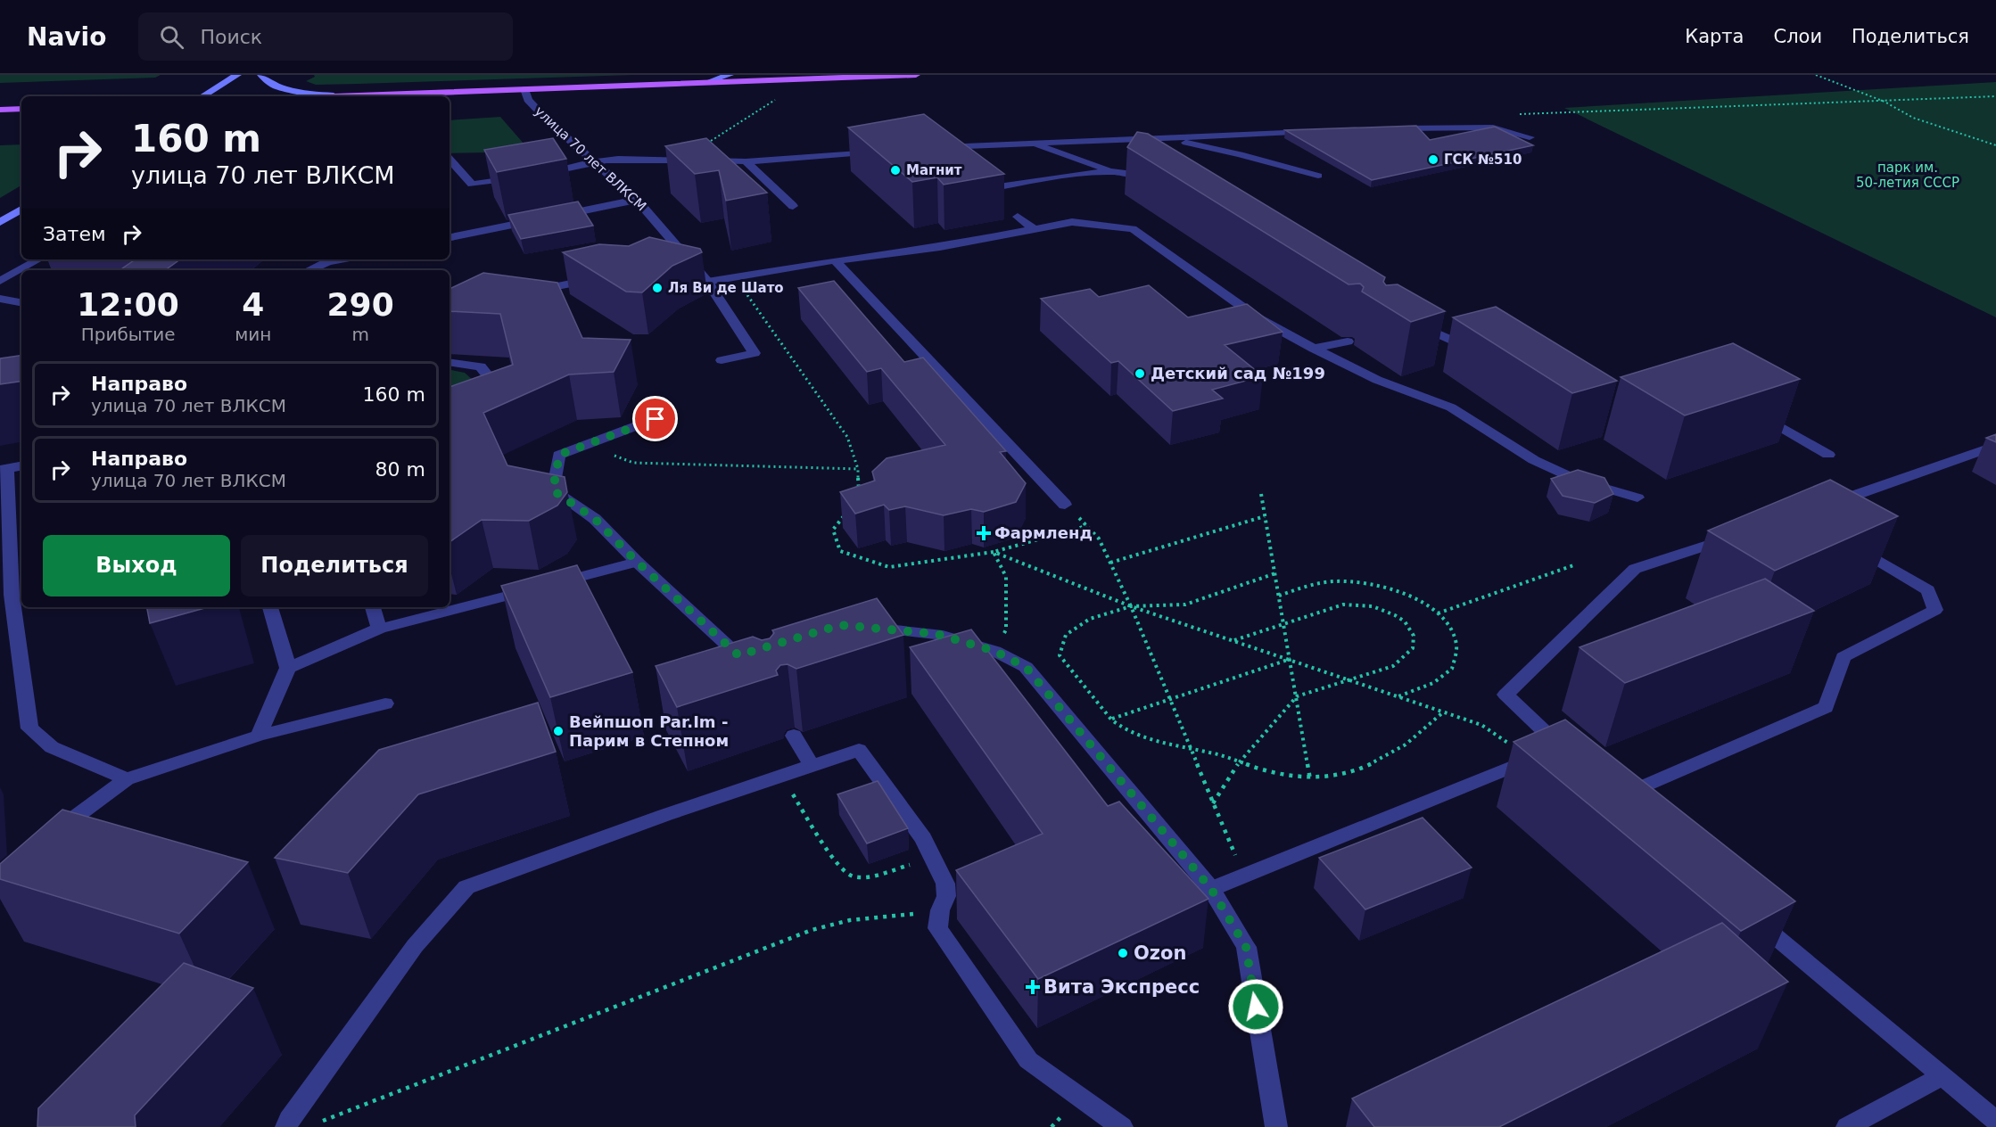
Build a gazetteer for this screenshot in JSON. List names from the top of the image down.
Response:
{
  "streets": {
    "street": ["улица 70 лет ВЛКСМ"]
  },
  "parks": ["парк им. 50-летия СССР"],
  "places": {
    "other": [
      "ГСК №510",
      "Магнит",
      "Ля Ви де Шато",
      "Детский сад №199",
      "Вейпшоп Par.Im - Парим в Степном",
      "Ozon"
    ],
    "health": ["Фармленд", "Вита Экспресс"]
  },
  "page": {
    "header": "Navio",
    "search": "Поиск",
    "nav": ["Карта", "Слои", "Поделиться"],
    "turn": ["160 m", "улица 70 лет ВЛКСМ"],
    "then": "Затем",
    "eta": [
      "12:00",
      "Прибытие",
      "4",
      "мин",
      "290",
      "m"
    ],
    "list": [
      {
        "name": "Направо",
        "note": "улица 70 лет ВЛКСМ",
        "value": "160 m"
      },
      {
        "name": "Направо",
        "note": "улица 70 лет ВЛКСМ",
        "value": "80 m"
      }
    ],
    "buttons": ["Выход", "Поделиться"]
  }
}
